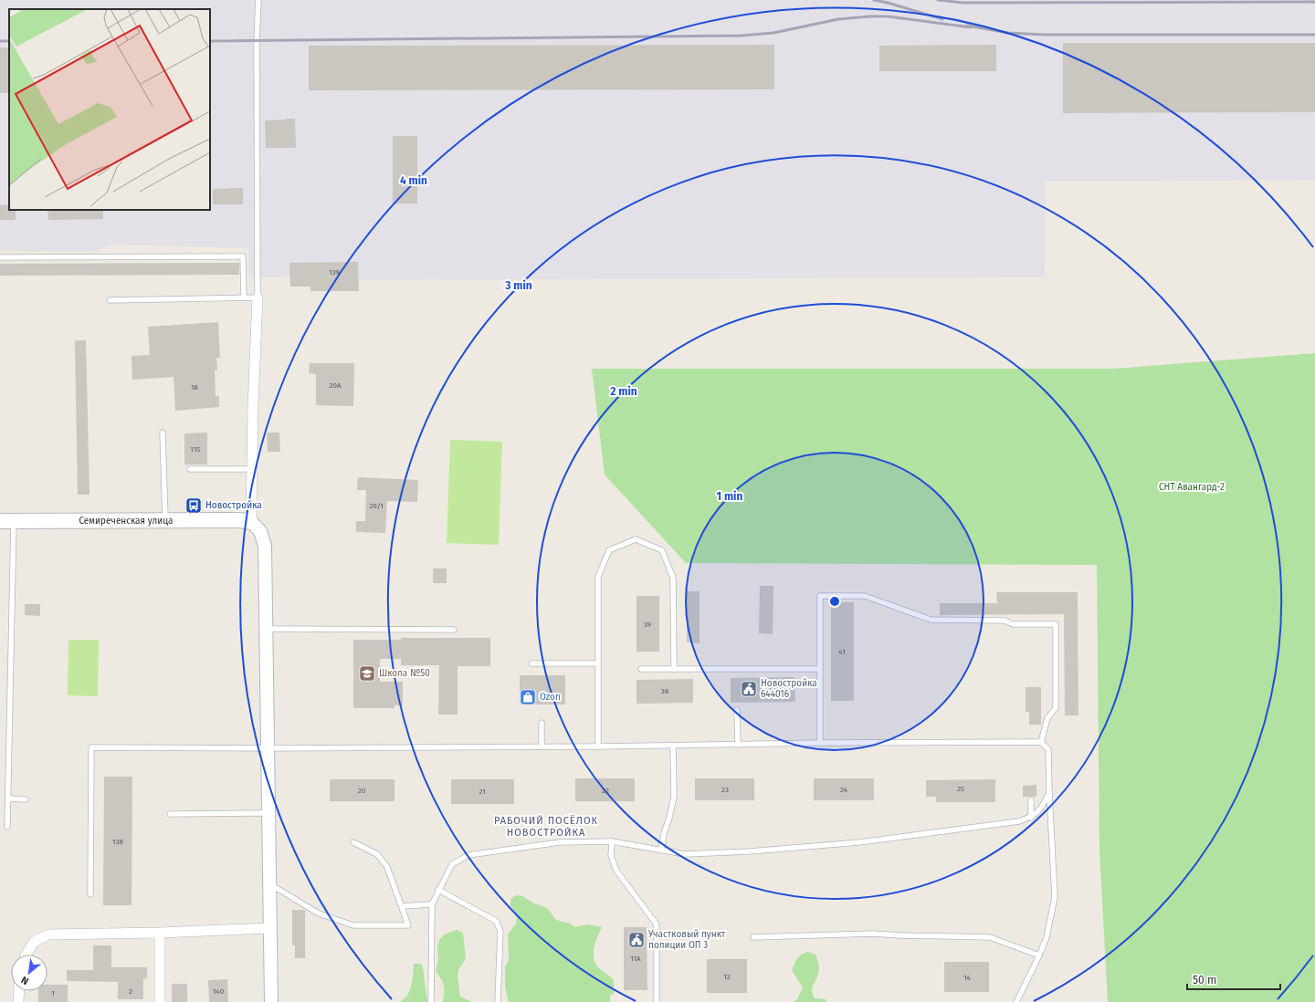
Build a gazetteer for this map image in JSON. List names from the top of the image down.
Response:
{
  "streets": {
    "main road": ["Семиреченская улица"]
  },
  "districts": ["РАБОЧИЙ ПОСЁЛОК НОВОСТРОЙКА"],
  "parks": ["СНТ Авангард-2"],
  "places": {
    "bus stop": ["Новостройка"],
    "school or university": ["Школа №50"],
    "public building": ["Новостройка 644016", "Участковый пункт полиции ОП 3"],
    "shop": ["Ozon"]
  },
  "house_numbers": [
    "139",
    "20А",
    "18",
    "115",
    "20/1",
    "39",
    "41",
    "38",
    "25",
    "23",
    "24",
    "20",
    "22",
    "21",
    "138",
    "11А",
    "12",
    "14",
    "2",
    "140",
    "1"
  ],
  "scale_bar": "50 m",
  "north": "bottom left",
  "rings": [
    "4 min",
    "3 min",
    "2 min",
    "1 min"
  ]
}
